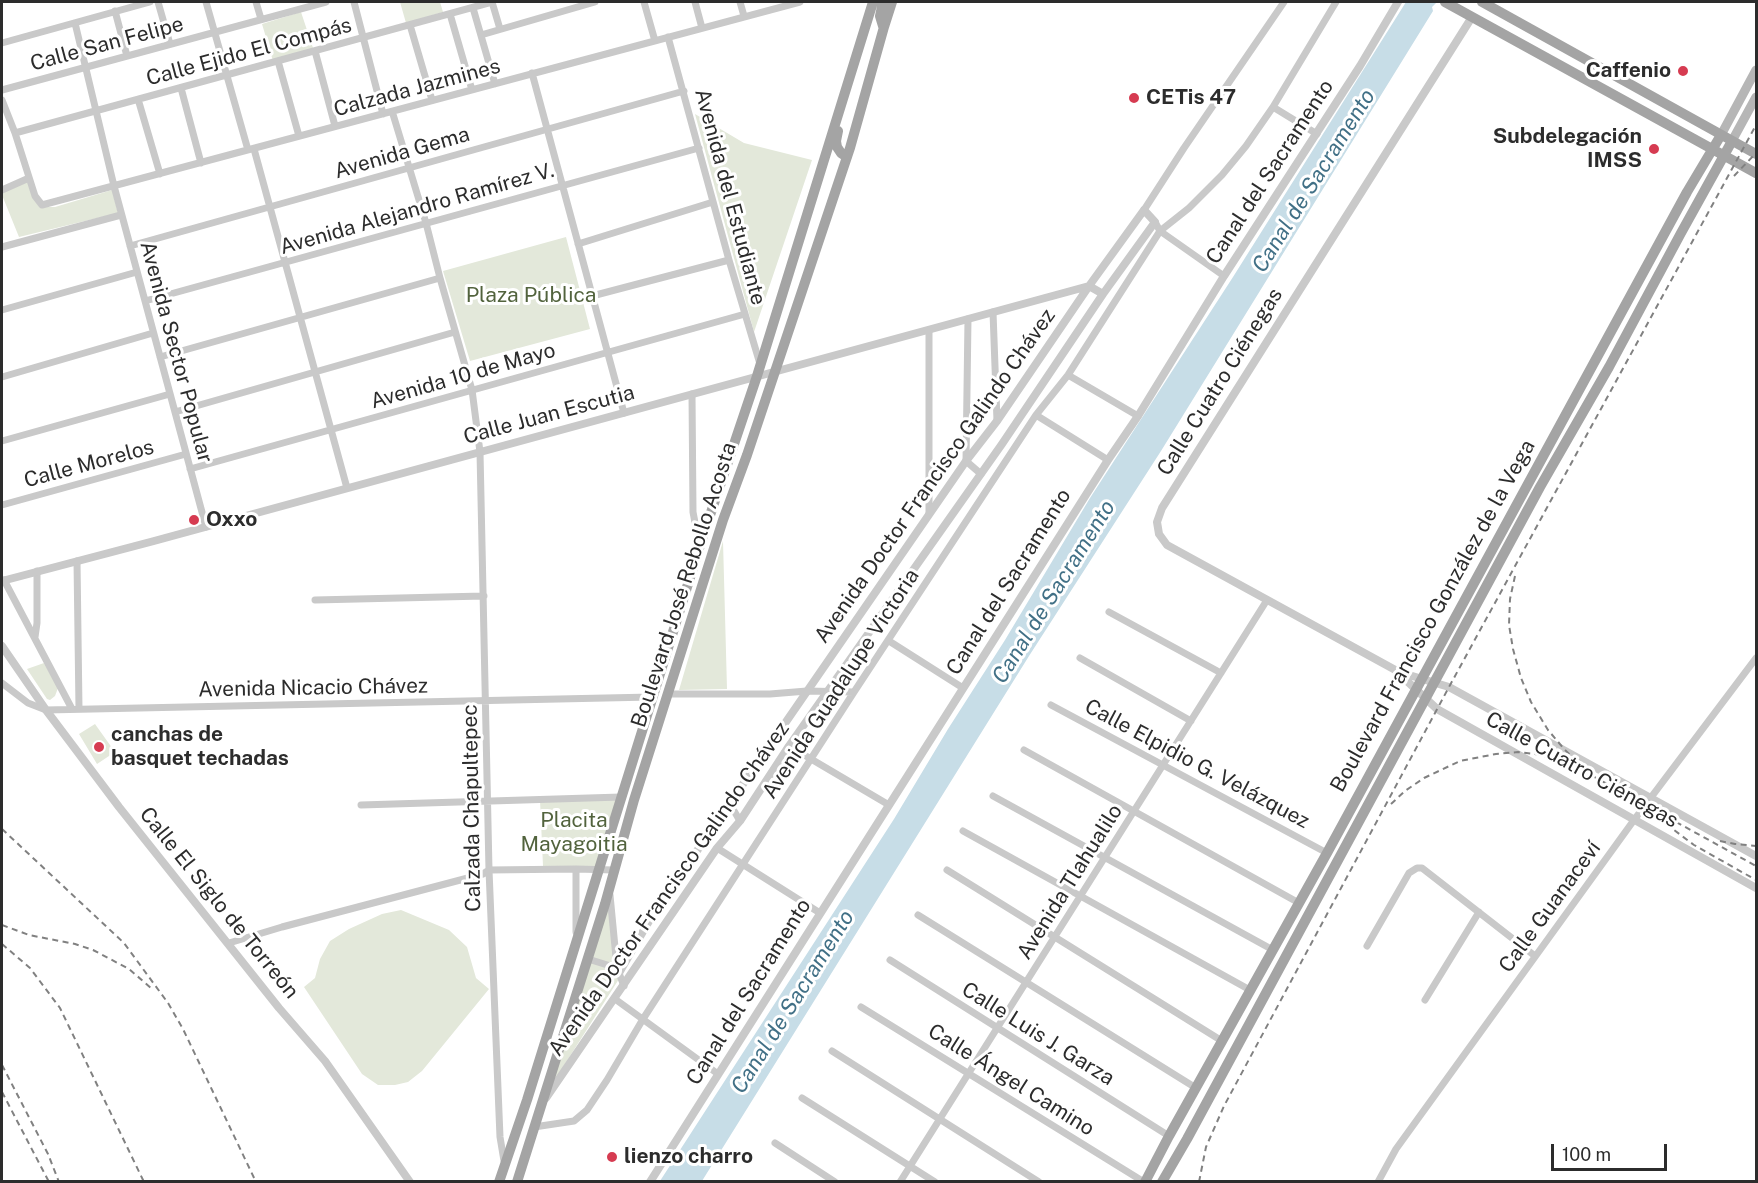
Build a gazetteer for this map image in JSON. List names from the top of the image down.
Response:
{
  "streets": {
    "main road": ["Boulevard José Rebollo Acosta", "Boulevard Francisco González de la Vega"],
    "street": [
      "Calle San Felipe",
      "Calle Ejido El Compás",
      "Calzada Jazmines",
      "Avenida Gema",
      "Canal del Sacramento",
      "Avenida del Estudiante",
      "Avenida Alejandro Ramírez V.",
      "Avenida Sector Popular",
      "Avenida 10 de Mayo",
      "Calle Cuatro Ciénegas",
      "Calle Juan Escutia",
      "Calle Morelos",
      "Avenida Doctor Francisco Galindo Chávez",
      "Avenida Guadalupe Victoria",
      "Avenida Nicacio Chávez",
      "Calle Elpidio G. Velázquez",
      "Calzada Chapultepec",
      "Avenida Tlahualilo",
      "Calle El Siglo de Torreón",
      "Calle Guanaceví",
      "Calle Luis J. Garza",
      "Calle Ángel Camino"
    ]
  },
  "crossings": [
    ["Calle San Felipe", "Avenida Sector Popular"],
    ["Calle Ejido El Compás", "Avenida Sector Popular"],
    ["Calzada Jazmines", "Avenida del Estudiante"],
    ["Calzada Jazmines", "Avenida Sector Popular"],
    ["Calzada Jazmines", "Calzada Chapultepec"],
    ["Avenida Gema", "Avenida del Estudiante"],
    ["Avenida Gema", "Avenida Sector Popular"],
    ["Avenida Gema", "Calzada Chapultepec"],
    ["Avenida del Estudiante", "Avenida Alejandro Ramírez V."],
    ["Avenida del Estudiante", "Avenida 10 de Mayo"],
    ["Avenida del Estudiante", "Boulevard José Rebollo Acosta"],
    ["Avenida Alejandro Ramírez V.", "Avenida Sector Popular"],
    ["Avenida Alejandro Ramírez V.", "Calzada Chapultepec"],
    ["Avenida Sector Popular", "Avenida 10 de Mayo"],
    ["Avenida Sector Popular", "Calle Juan Escutia"],
    ["Avenida Sector Popular", "Calle Morelos"],
    ["Avenida 10 de Mayo", "Calzada Chapultepec"],
    ["Calle Cuatro Ciénegas", "Boulevard Francisco González de la Vega"],
    ["Calle Cuatro Ciénegas", "Avenida Tlahualilo"],
    ["Calle Cuatro Ciénegas", "Calle Guanaceví"],
    ["Calle Juan Escutia", "Avenida Doctor Francisco Galindo Chávez"],
    ["Calle Juan Escutia", "Boulevard José Rebollo Acosta"],
    ["Calle Juan Escutia", "Calzada Chapultepec"],
    ["Avenida Doctor Francisco Galindo Chávez", "Boulevard José Rebollo Acosta"],
    ["Boulevard José Rebollo Acosta", "Avenida Guadalupe Victoria"],
    ["Boulevard José Rebollo Acosta", "Avenida Nicacio Chávez"],
    ["Boulevard José Rebollo Acosta", "Calzada Chapultepec"],
    ["Boulevard Francisco González de la Vega", "Calle Elpidio G. Velázquez"],
    ["Boulevard Francisco González de la Vega", "Calle Luis J. Garza"],
    ["Boulevard Francisco González de la Vega", "Calle Ángel Camino"],
    ["Avenida Nicacio Chávez", "Calzada Chapultepec"],
    ["Avenida Nicacio Chávez", "Calle El Siglo de Torreón"],
    ["Calle Elpidio G. Velázquez", "Avenida Tlahualilo"],
    ["Avenida Tlahualilo", "Calle Luis J. Garza"],
    ["Avenida Tlahualilo", "Calle Ángel Camino"]
  ],
  "water": ["Canal de Sacramento"],
  "parks": ["Plaza Pública", "Placita Mayagoitia"],
  "places": [
    "Caffenio",
    "CETis 47",
    "Subdelegación IMSS",
    "Oxxo",
    "canchas de basquet techadas",
    "lienzo charro"
  ],
  "scale_bar": "100 m"
}
